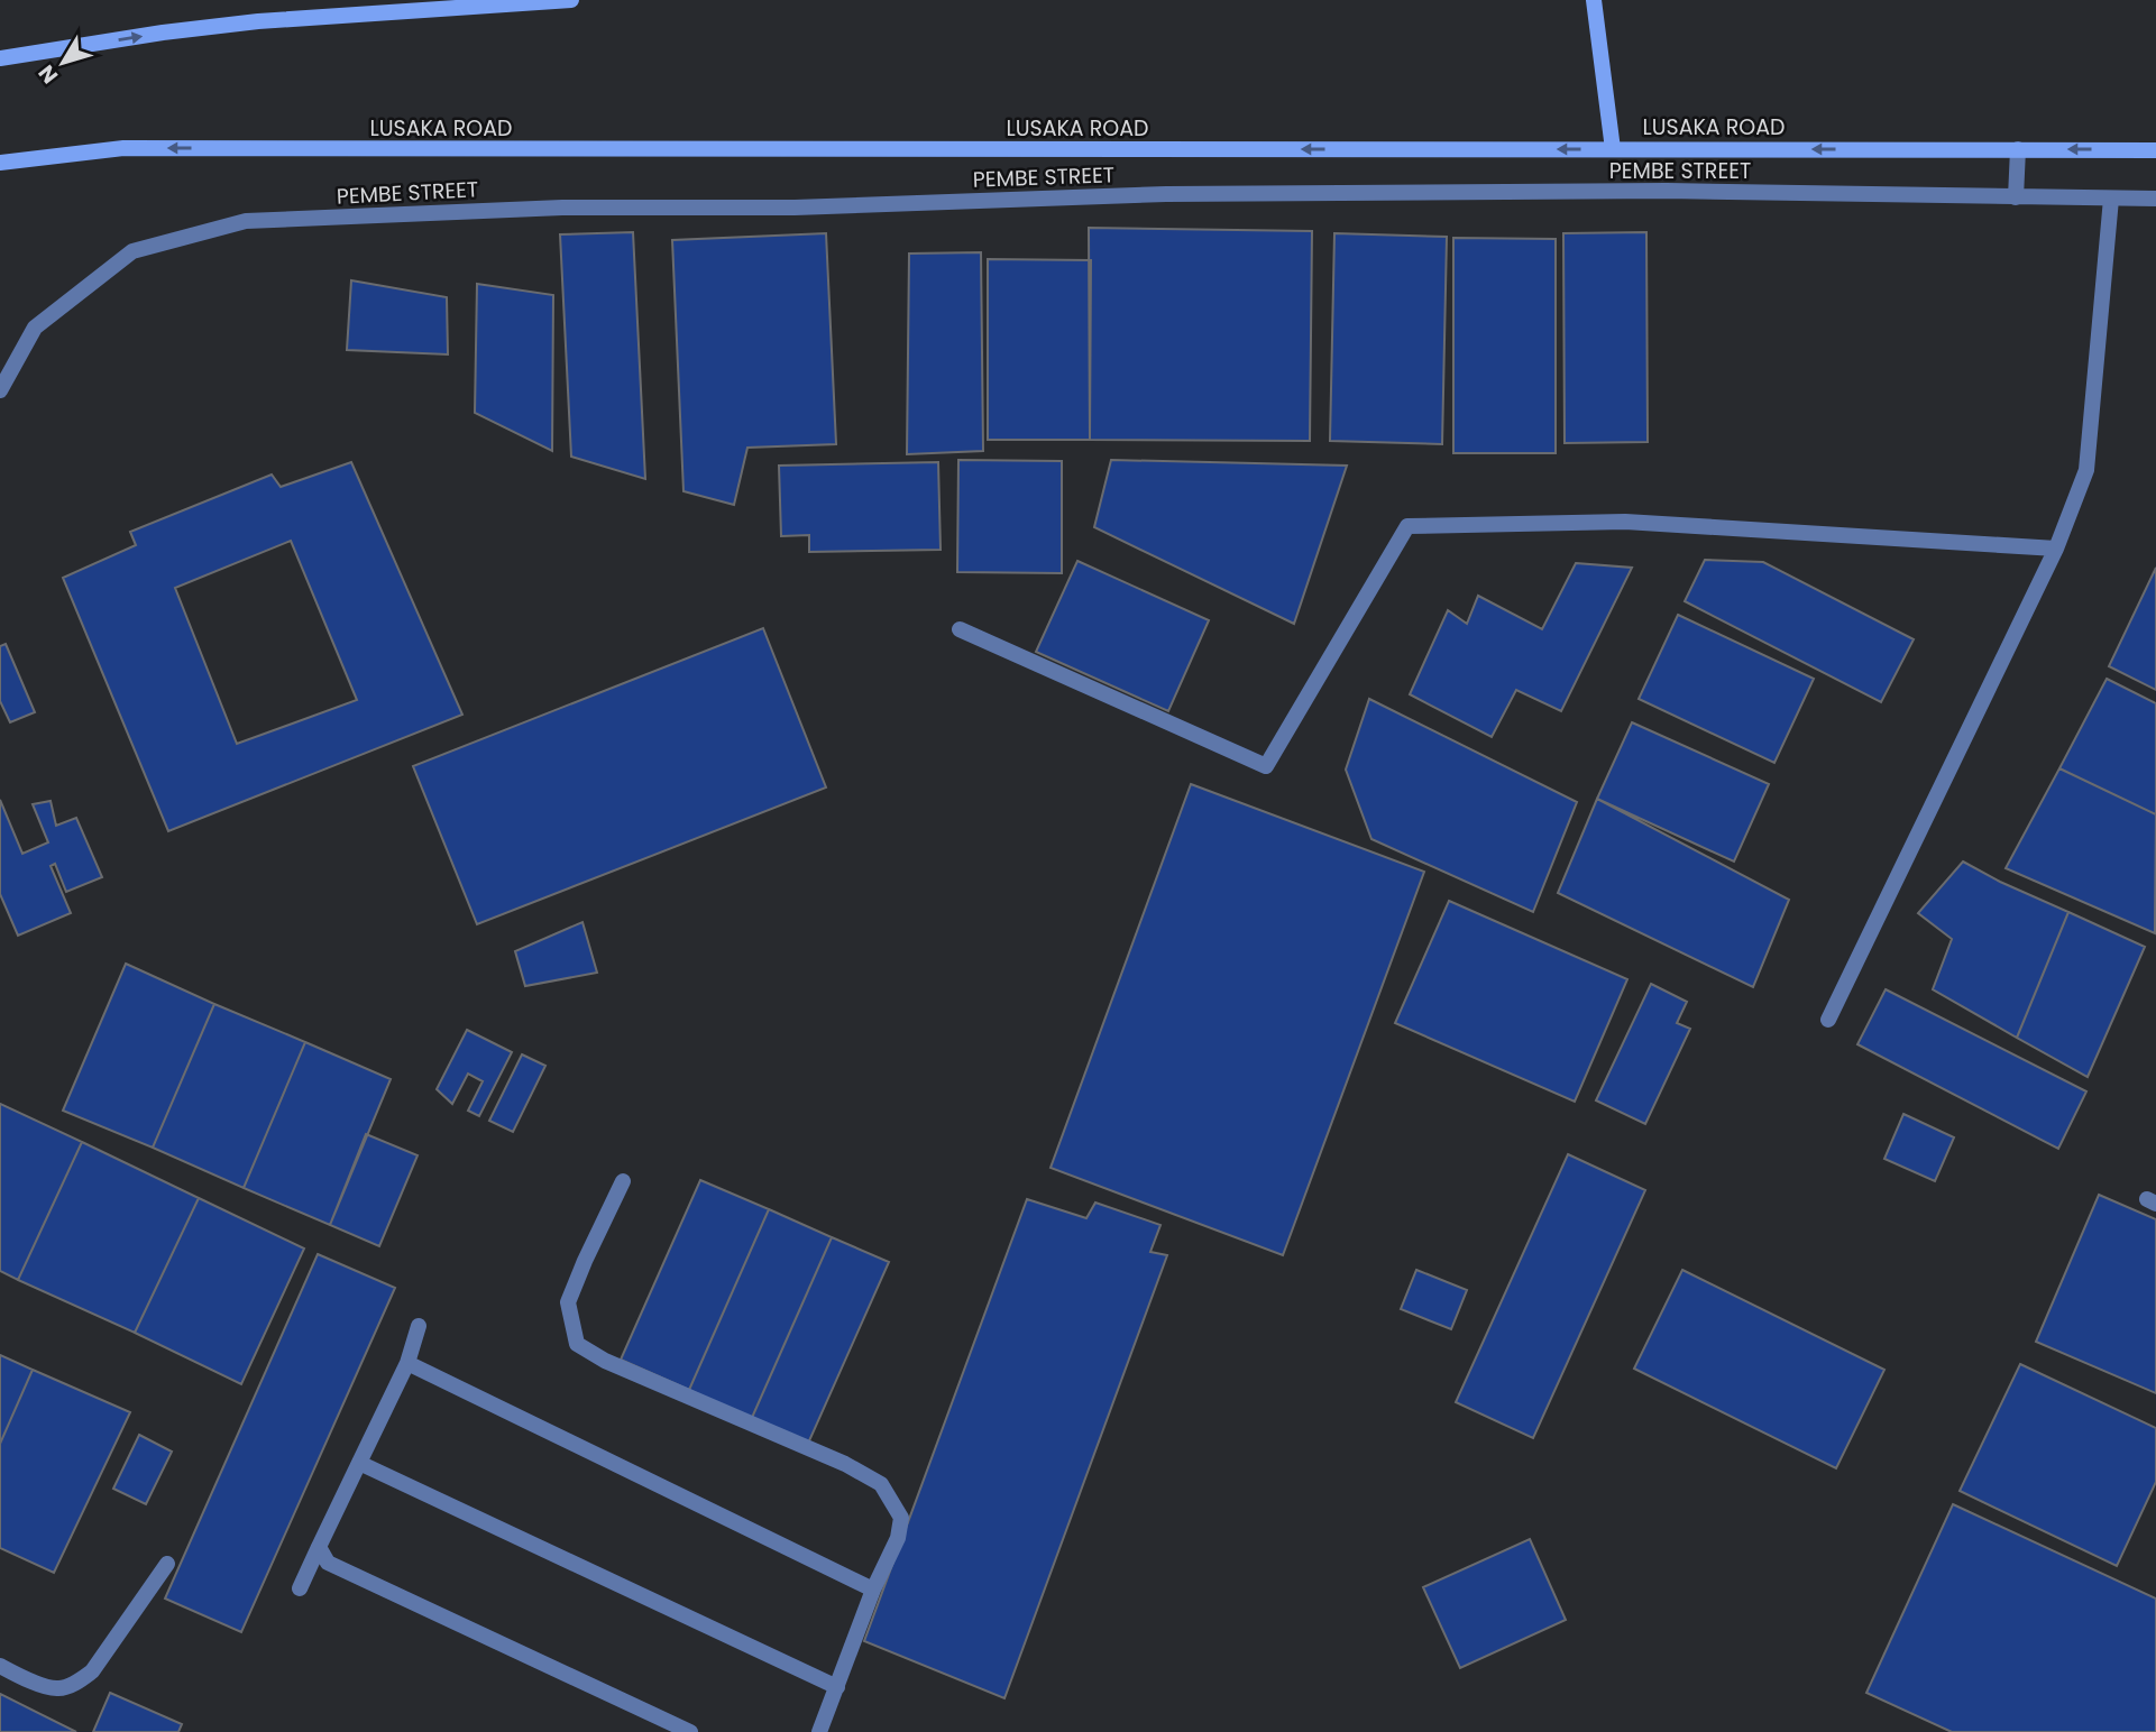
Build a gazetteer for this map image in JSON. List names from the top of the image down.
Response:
{
  "streets": {
    "main road": ["LUSAKA ROAD"],
    "street": ["PEMBE STREET"]
  },
  "one_way": ["LUSAKA ROAD"],
  "north": "bottom left"
}
